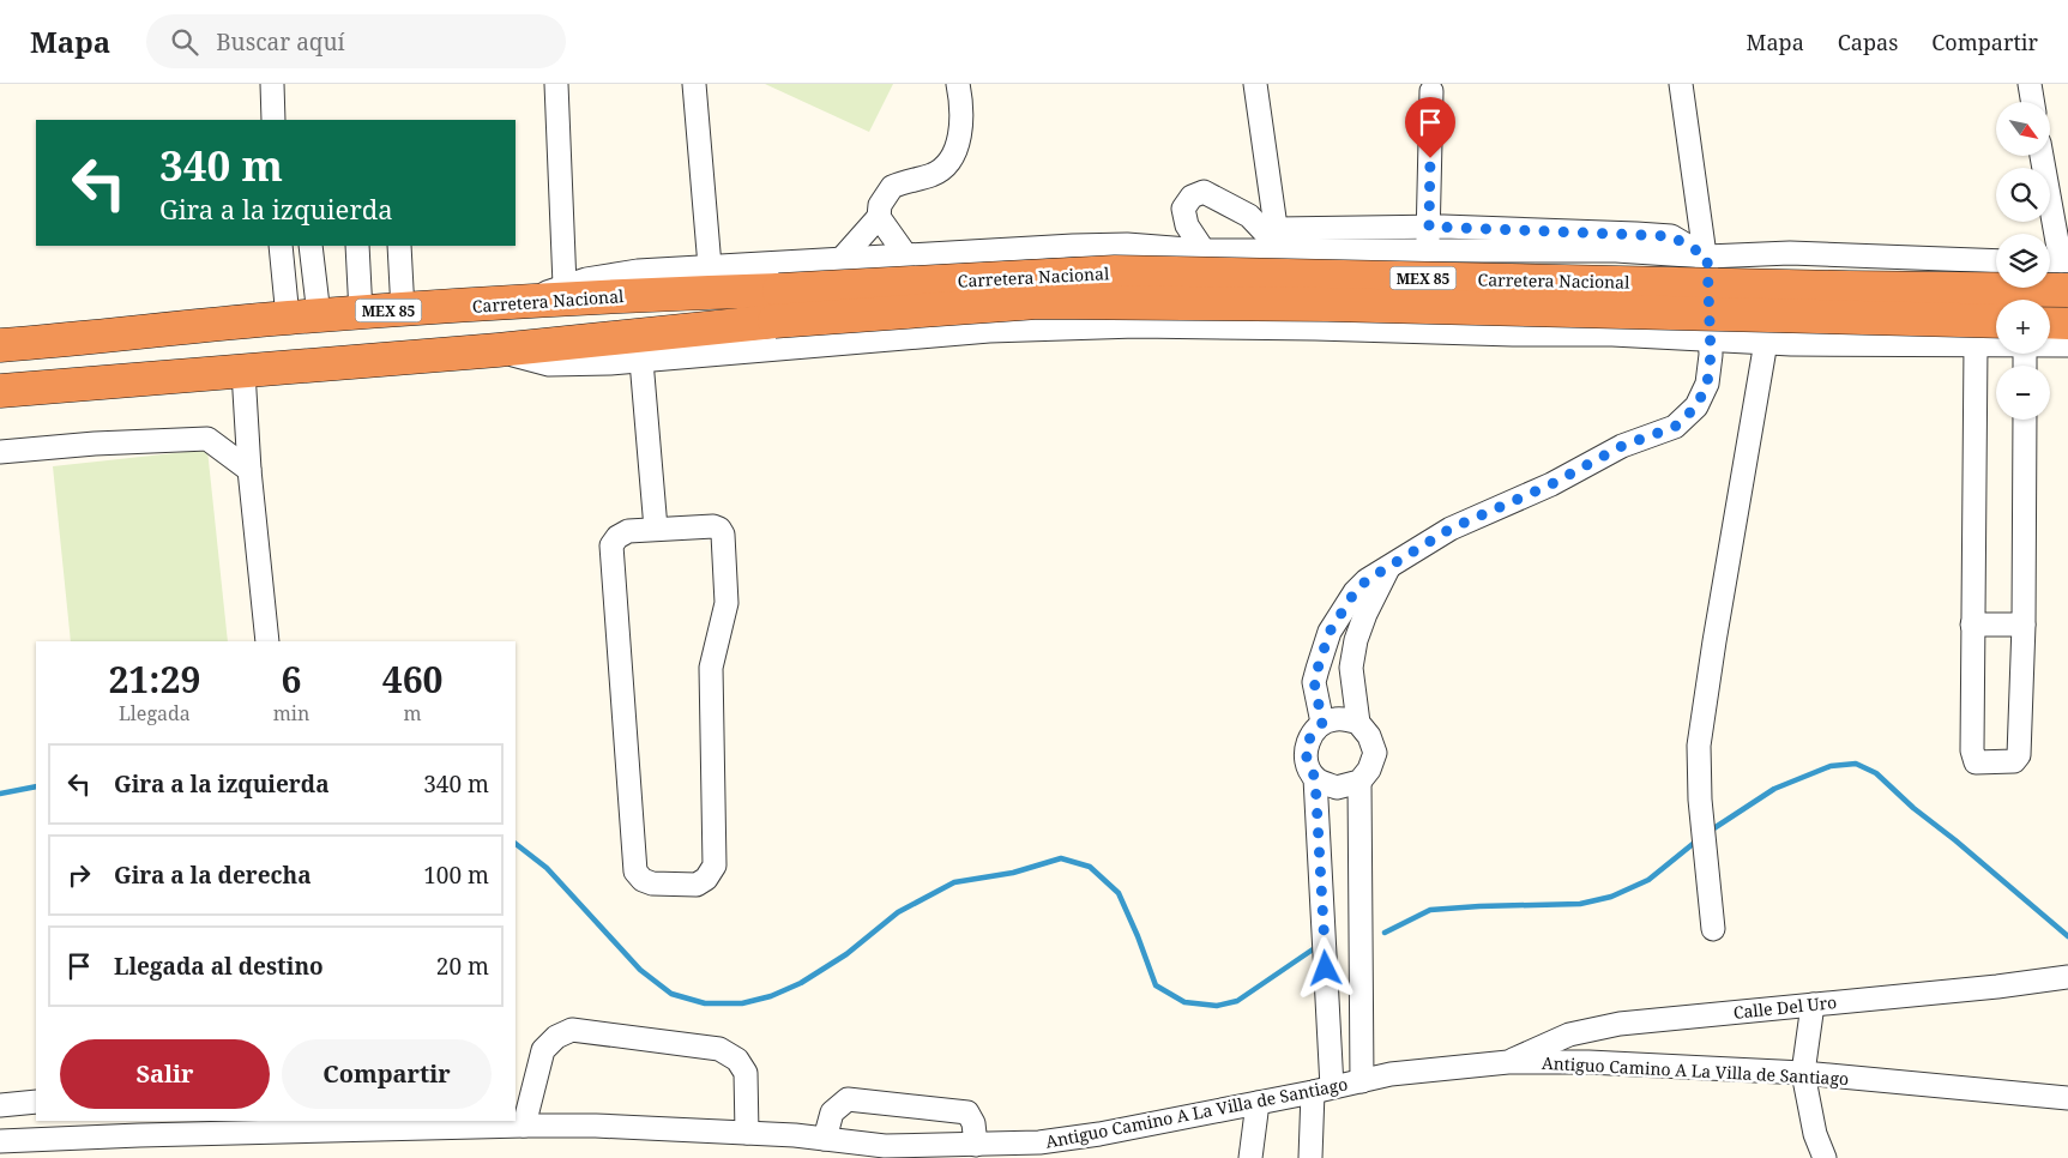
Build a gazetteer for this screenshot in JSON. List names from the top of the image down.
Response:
{
  "streets": {
    "highway": ["Carretera Nacional", "MEX 85"],
    "street": ["Calle Del Uro", "Antiguo Camino A La Villa de Santiago"]
  },
  "crossings": [
    ["Carretera Nacional", "MEX 85"],
    ["Calle Del Uro", "Antiguo Camino A La Villa de Santiago"]
  ],
  "north": "bottom right",
  "page": {
    "header": "Mapa",
    "search": "Buscar aquí",
    "nav": ["Mapa", "Capas", "Compartir"],
    "map_buttons": ["+", "−"],
    "turn": ["340 m", "Gira a la izquierda"],
    "eta": [
      "21:29",
      "Llegada",
      "6",
      "min",
      "460",
      "m"
    ],
    "list": [
      {
        "name": "Gira a la izquierda",
        "value": "340 m"
      },
      {
        "name": "Gira a la derecha",
        "value": "100 m"
      },
      {
        "name": "Llegada al destino",
        "value": "20 m"
      }
    ],
    "buttons": ["Salir", "Compartir"]
  }
}
